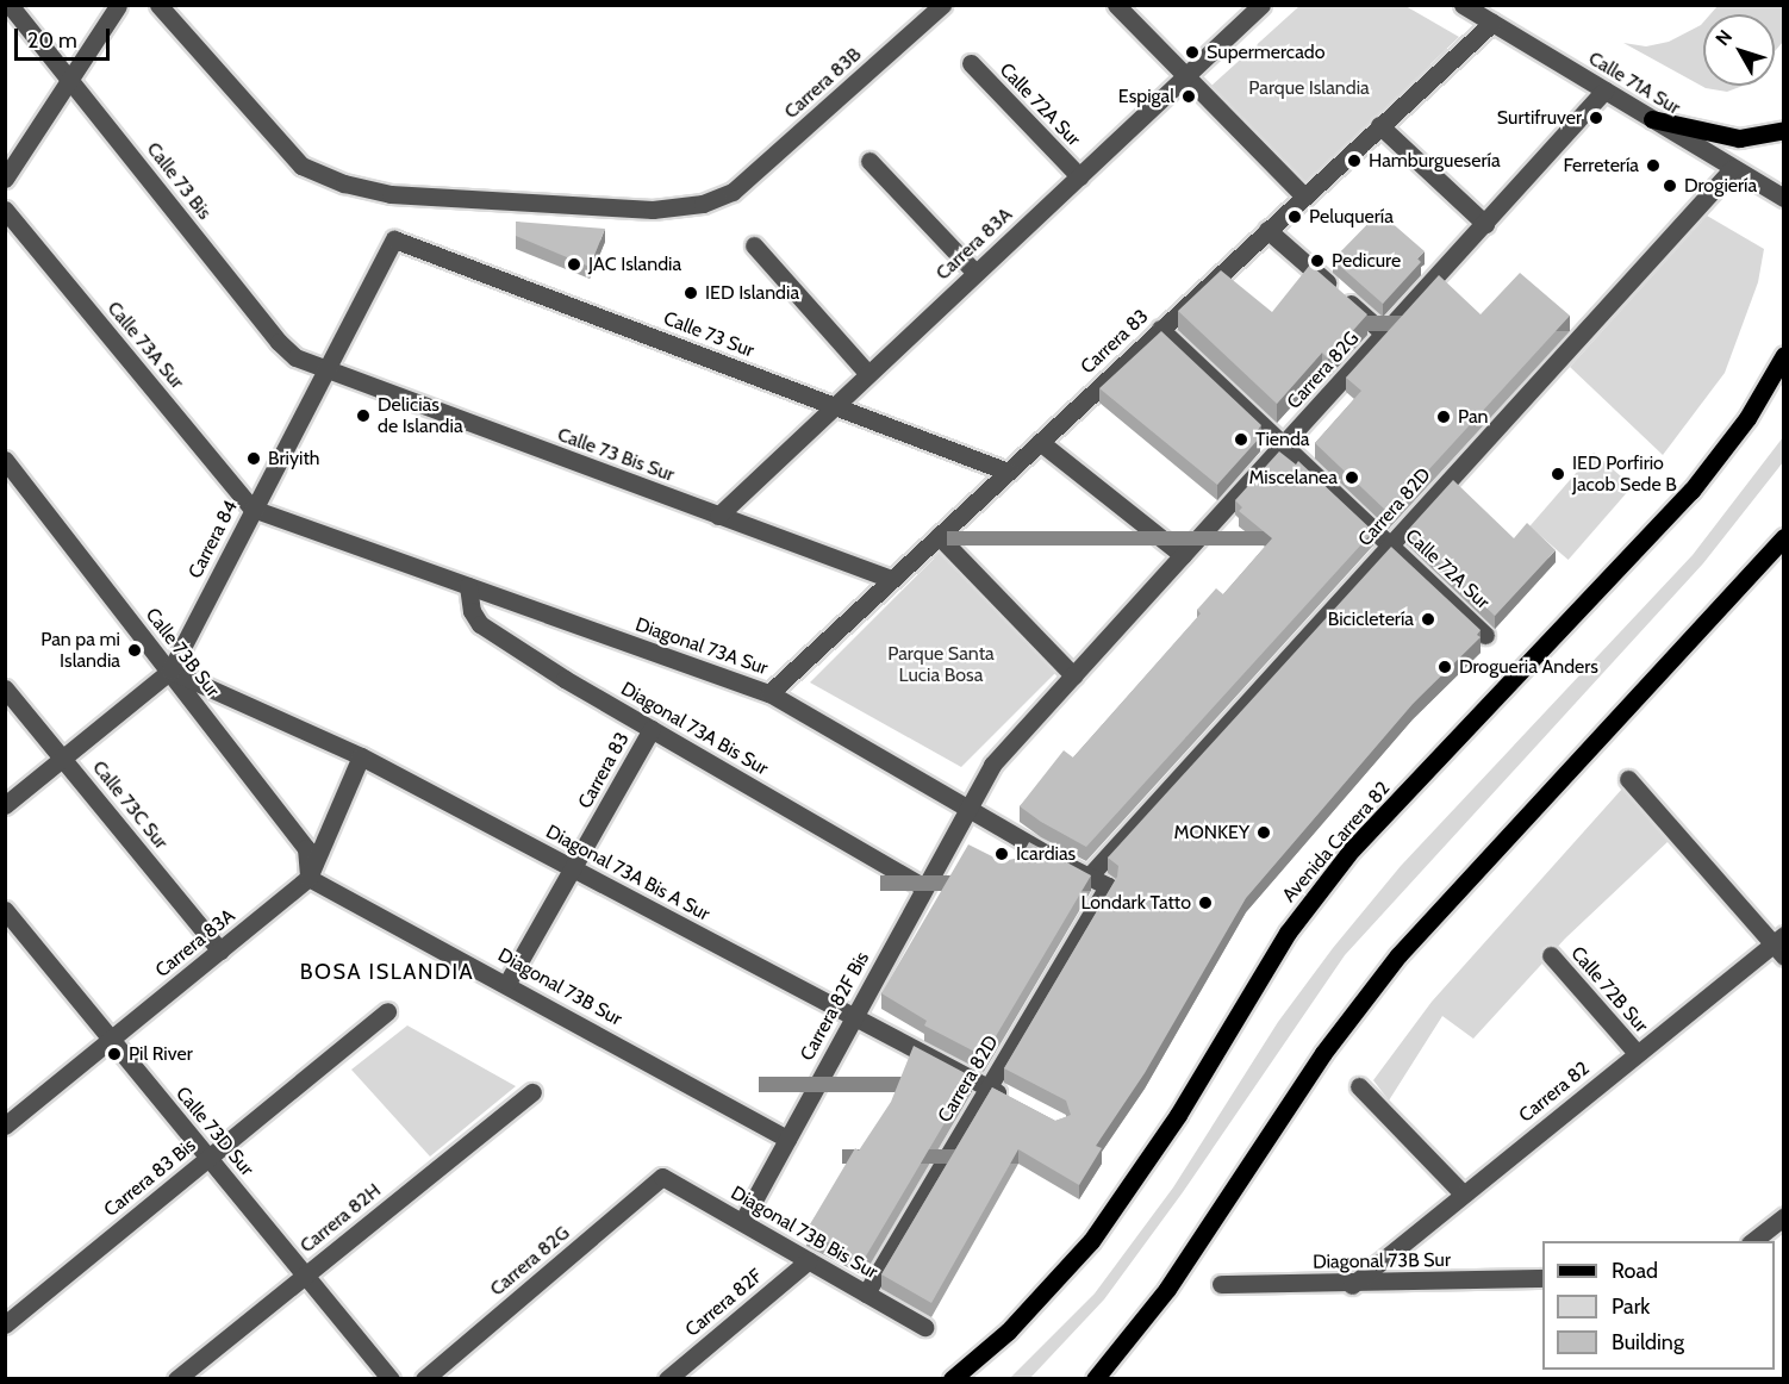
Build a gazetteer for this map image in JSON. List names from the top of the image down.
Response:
{
  "streets": {
    "main road": ["Avenida Carrera 82"],
    "street": [
      "Carrera 83B",
      "Calle 71A Sur",
      "Calle 72A Sur",
      "Calle 73 Bis",
      "Carrera 83A",
      "Calle 73 Sur",
      "Carrera 83",
      "Calle 73A Sur",
      "Carrera 82G",
      "Calle 73 Bis Sur",
      "Carrera 82D",
      "Carrera 84",
      "Diagonal 73A Sur",
      "Calle 73B Sur",
      "Diagonal 73A Bis Sur",
      "Calle 73C Sur",
      "Diagonal 73A Bis A Sur",
      "Diagonal 73B Sur",
      "Calle 72B Sur",
      "Carrera 82F Bis",
      "Carrera 82",
      "Calle 73D Sur",
      "Carrera 83 Bis",
      "Carrera 82H",
      "Diagonal 73B Bis Sur",
      "Carrera 82F"
    ]
  },
  "crossings": [
    ["Calle 71A Sur", "Carrera 83"],
    ["Calle 71A Sur", "Carrera 82G"],
    ["Calle 71A Sur", "Carrera 82D"],
    ["Calle 72A Sur", "Carrera 83A"],
    ["Calle 72A Sur", "Carrera 83"],
    ["Calle 72A Sur", "Carrera 82G"],
    ["Calle 72A Sur", "Carrera 82D"],
    ["Calle 73 Bis", "Calle 73 Bis Sur"],
    ["Calle 73 Bis", "Carrera 84"],
    ["Carrera 83A", "Calle 73 Sur"],
    ["Carrera 83A", "Calle 73 Bis Sur"],
    ["Carrera 83A", "Calle 73B Sur"],
    ["Carrera 83A", "Calle 73C Sur"],
    ["Carrera 83A", "Diagonal 73A Bis A Sur"],
    ["Carrera 83A", "Diagonal 73B Sur"],
    ["Carrera 83A", "Calle 73D Sur"],
    ["Calle 73 Sur", "Carrera 83"],
    ["Calle 73 Sur", "Carrera 84"],
    ["Carrera 83", "Calle 73 Bis Sur"],
    ["Carrera 83", "Diagonal 73A Sur"],
    ["Carrera 83", "Diagonal 73A Bis Sur"],
    ["Carrera 83", "Diagonal 73A Bis A Sur"],
    ["Carrera 83", "Diagonal 73B Sur"],
    ["Calle 73A Sur", "Carrera 84"],
    ["Calle 73A Sur", "Diagonal 73A Sur"],
    ["Carrera 82G", "Diagonal 73A Sur"],
    ["Carrera 82G", "Carrera 82F Bis"],
    ["Carrera 82G", "Diagonal 73B Bis Sur"],
    ["Calle 73 Bis Sur", "Carrera 84"],
    ["Carrera 82D", "Diagonal 73A Sur"],
    ["Carrera 82D", "Diagonal 73A Bis A Sur"],
    ["Carrera 82D", "Diagonal 73B Bis Sur"],
    ["Carrera 84", "Diagonal 73A Sur"],
    ["Carrera 84", "Calle 73B Sur"],
    ["Carrera 84", "Calle 73C Sur"],
    ["Carrera 84", "Diagonal 73A Bis A Sur"],
    ["Diagonal 73A Sur", "Diagonal 73A Bis Sur"],
    ["Diagonal 73A Sur", "Carrera 82F Bis"],
    ["Calle 73B Sur", "Diagonal 73A Bis A Sur"],
    ["Calle 73B Sur", "Diagonal 73B Sur"],
    ["Diagonal 73A Bis Sur", "Carrera 82F Bis"],
    ["Diagonal 73A Bis A Sur", "Carrera 82F Bis"],
    ["Diagonal 73B Sur", "Carrera 82F Bis"],
    ["Diagonal 73B Sur", "Carrera 82"],
    ["Calle 72B Sur", "Carrera 82"],
    ["Carrera 82F Bis", "Diagonal 73B Bis Sur"],
    ["Calle 73D Sur", "Carrera 83 Bis"],
    ["Calle 73D Sur", "Carrera 82H"],
    ["Diagonal 73B Bis Sur", "Carrera 82F"]
  ],
  "districts": ["BOSA ISLANDIA"],
  "parks": ["Parque Islandia", "Parque Santa Lucia Bosa"],
  "places": [
    "Supermercado",
    "Espigal",
    "Surtifruver",
    "Hamburguesería",
    "Ferretería",
    "Drogiería",
    "Peluquería",
    "Pedicure",
    "JAC Islandia",
    "IED Islandia",
    "Delicias de Islandia",
    "Pan",
    "Tienda",
    "Briyith",
    "IED Porfirio Jacob Sede B",
    "Miscelanea",
    "Bicicletería",
    "Pan pa mi Islandia",
    "Drogueria Anders",
    "MONKEY",
    "Icardias",
    "Londark Tatto",
    "Pil River"
  ],
  "legend": ["Road", "Park", "Building"],
  "scale_bar": "20 m",
  "north": "top left"
}
